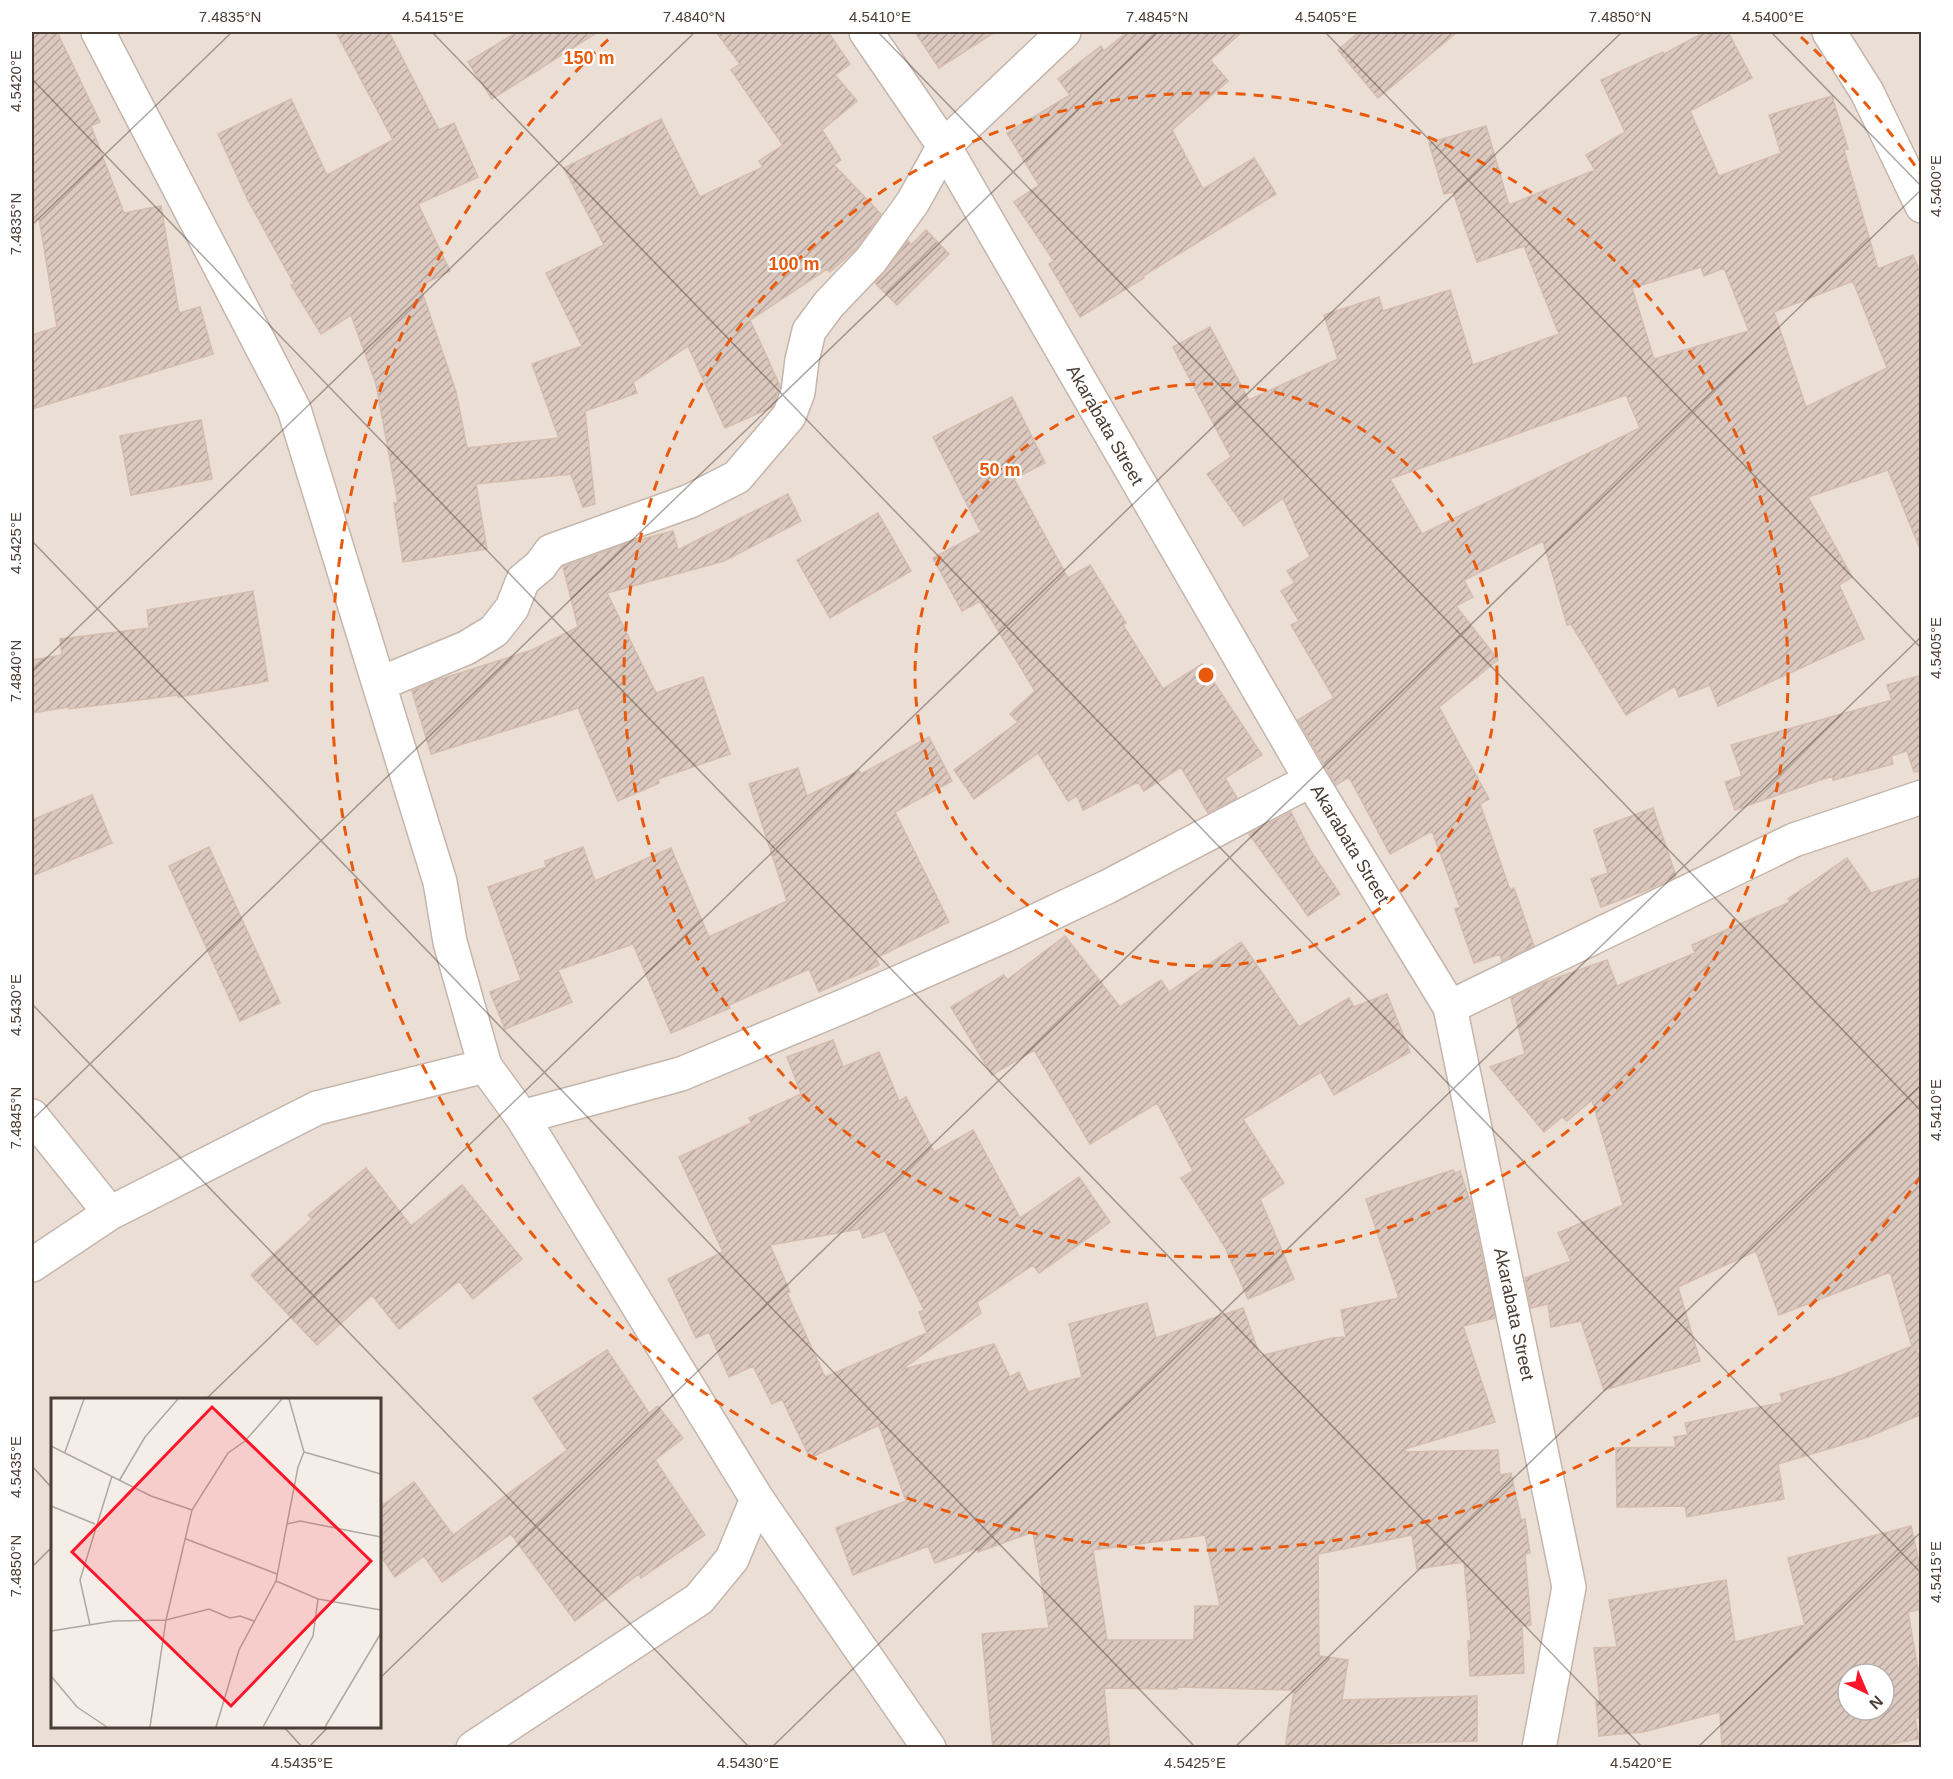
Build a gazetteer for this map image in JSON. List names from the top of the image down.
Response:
{
  "streets": {
    "street": ["Akarabata Street"]
  },
  "north": "bottom right",
  "coordinates": [
    "7.4835°N",
    "4.5415°E",
    "7.4840°N",
    "4.5410°E",
    "7.4845°N",
    "4.5405°E",
    "7.4850°N",
    "4.5400°E",
    "4.5420°E",
    "4.5425°E",
    "4.5430°E",
    "4.5435°E"
  ],
  "rings": ["150 m", "100 m", "50 m"]
}
